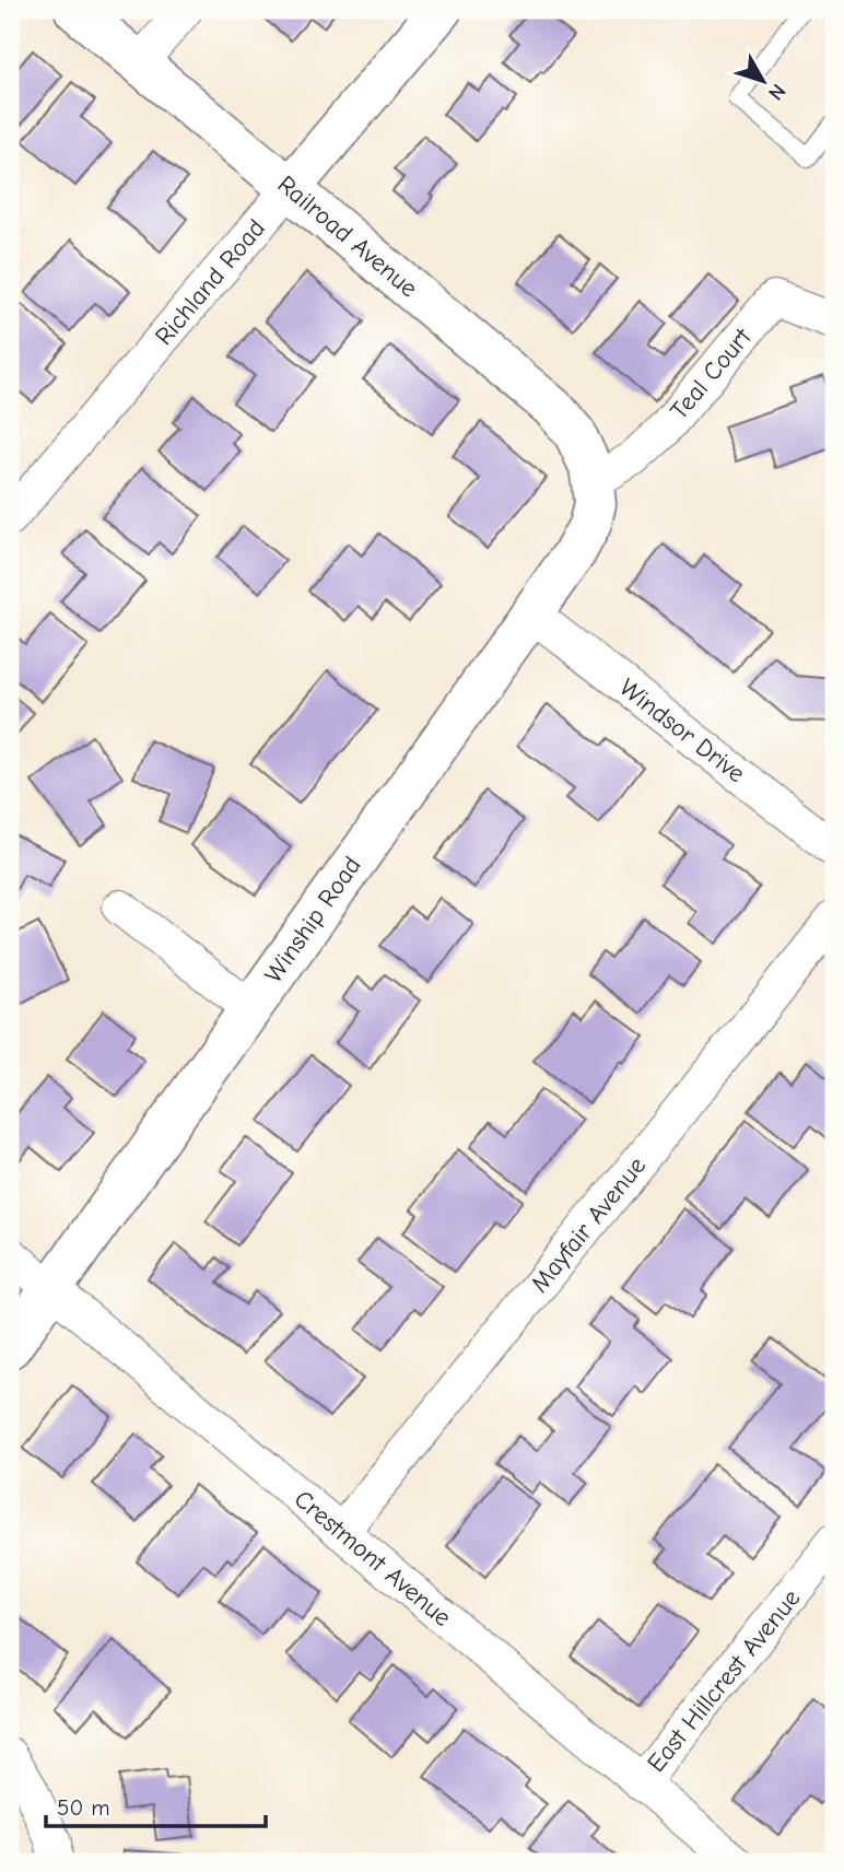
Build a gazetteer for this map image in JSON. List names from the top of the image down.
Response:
{
  "streets": {
    "street": [
      "Railroad Avenue",
      "Richland Road",
      "Teal Court",
      "Windsor Drive",
      "Winship Road",
      "Mayfair Avenue",
      "Crestmont Avenue",
      "East Hillcrest Avenue"
    ]
  },
  "crossings": [
    ["Railroad Avenue", "Richland Road"],
    ["Railroad Avenue", "Teal Court"],
    ["Railroad Avenue", "Winship Road"],
    ["Teal Court", "Winship Road"],
    ["Windsor Drive", "Winship Road"],
    ["Winship Road", "Crestmont Avenue"],
    ["Mayfair Avenue", "Crestmont Avenue"],
    ["Crestmont Avenue", "East Hillcrest Avenue"]
  ],
  "scale_bar": "50 m",
  "north": "bottom right"
}
